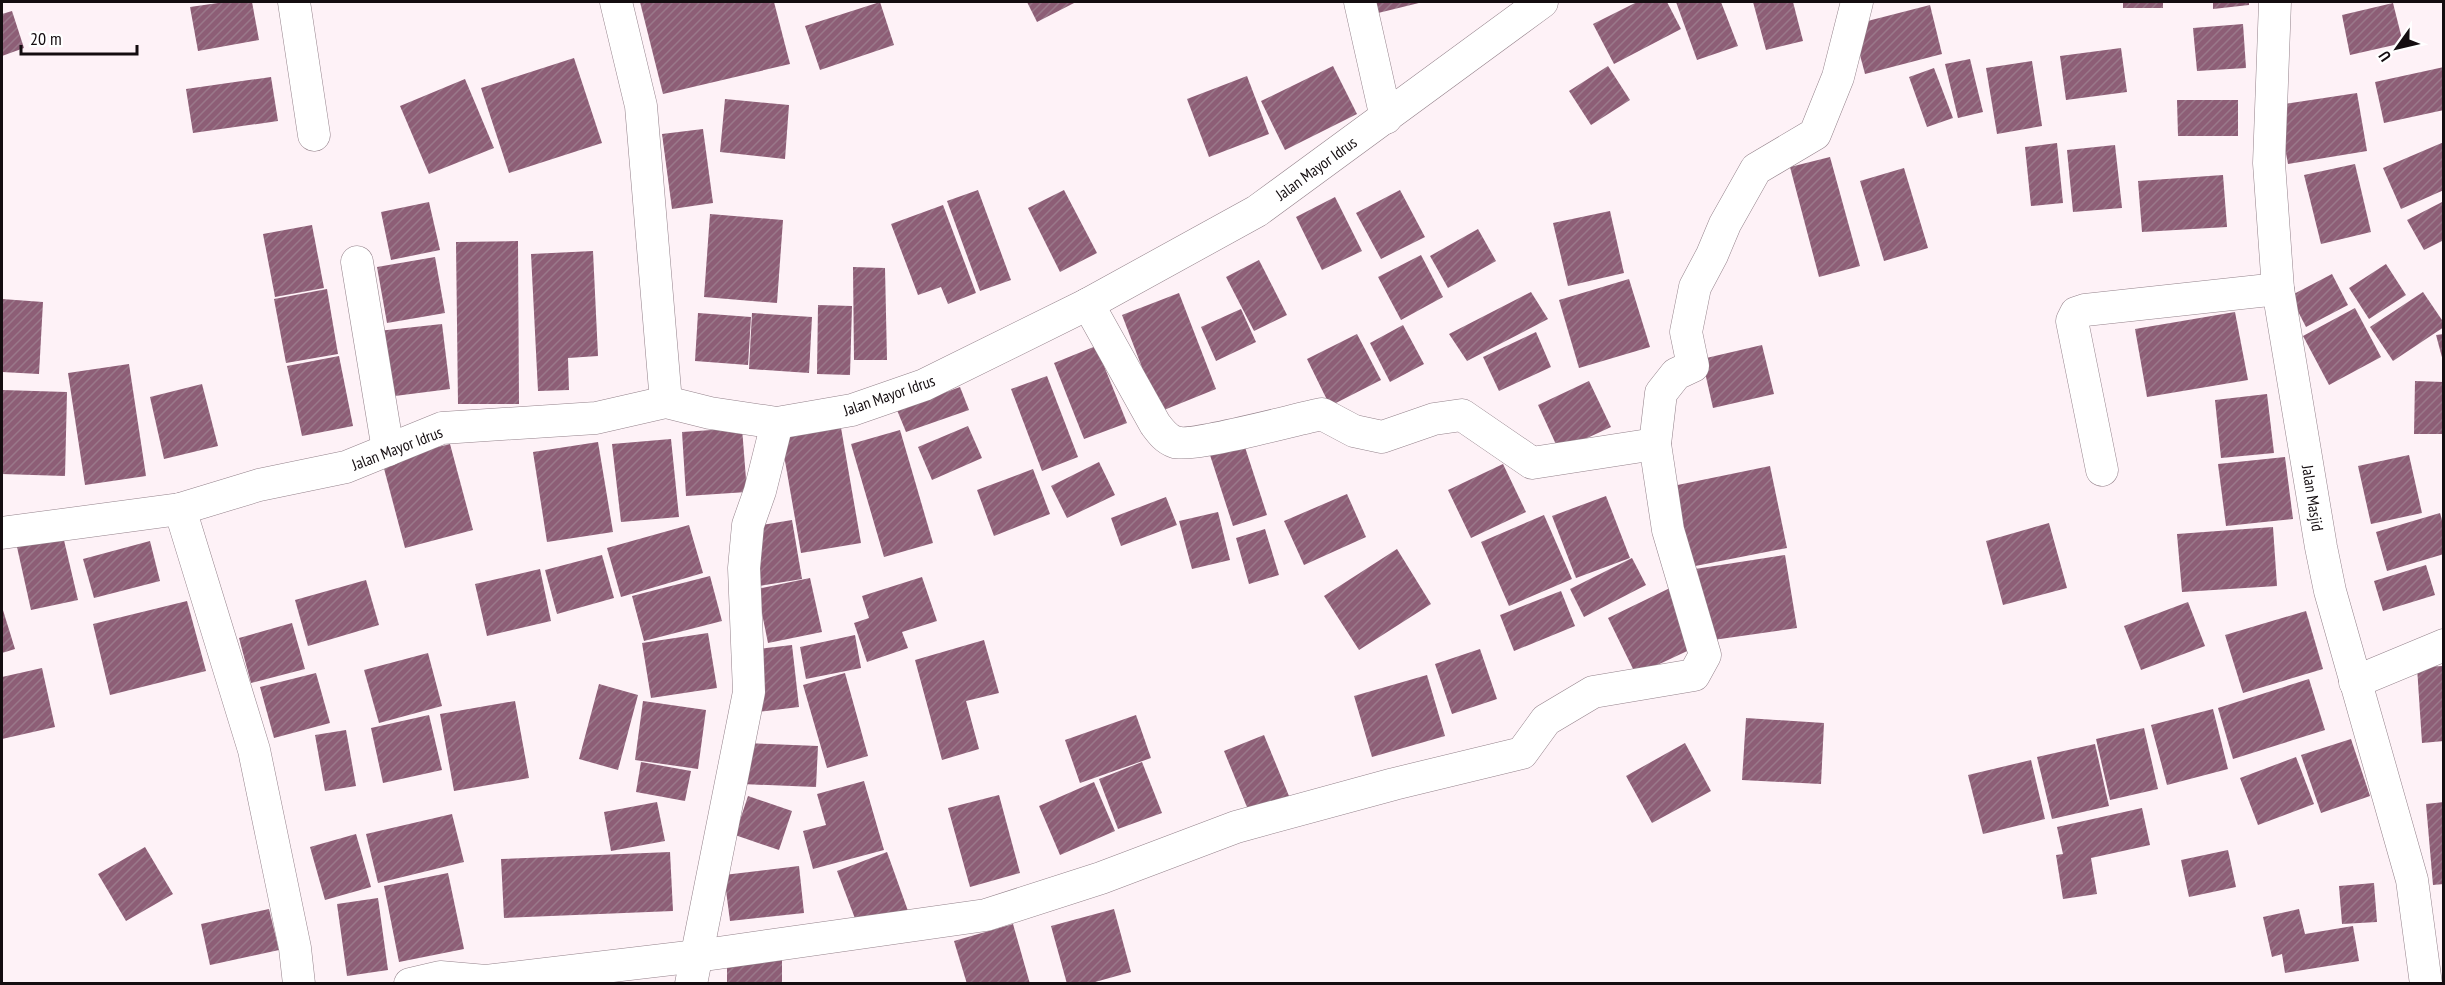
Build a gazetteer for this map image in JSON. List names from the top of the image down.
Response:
{
  "streets": {
    "street": ["Jalan Mayor Idrus", "Jalan Masjid"]
  },
  "scale_bar": "20 m",
  "north": "bottom left"
}
